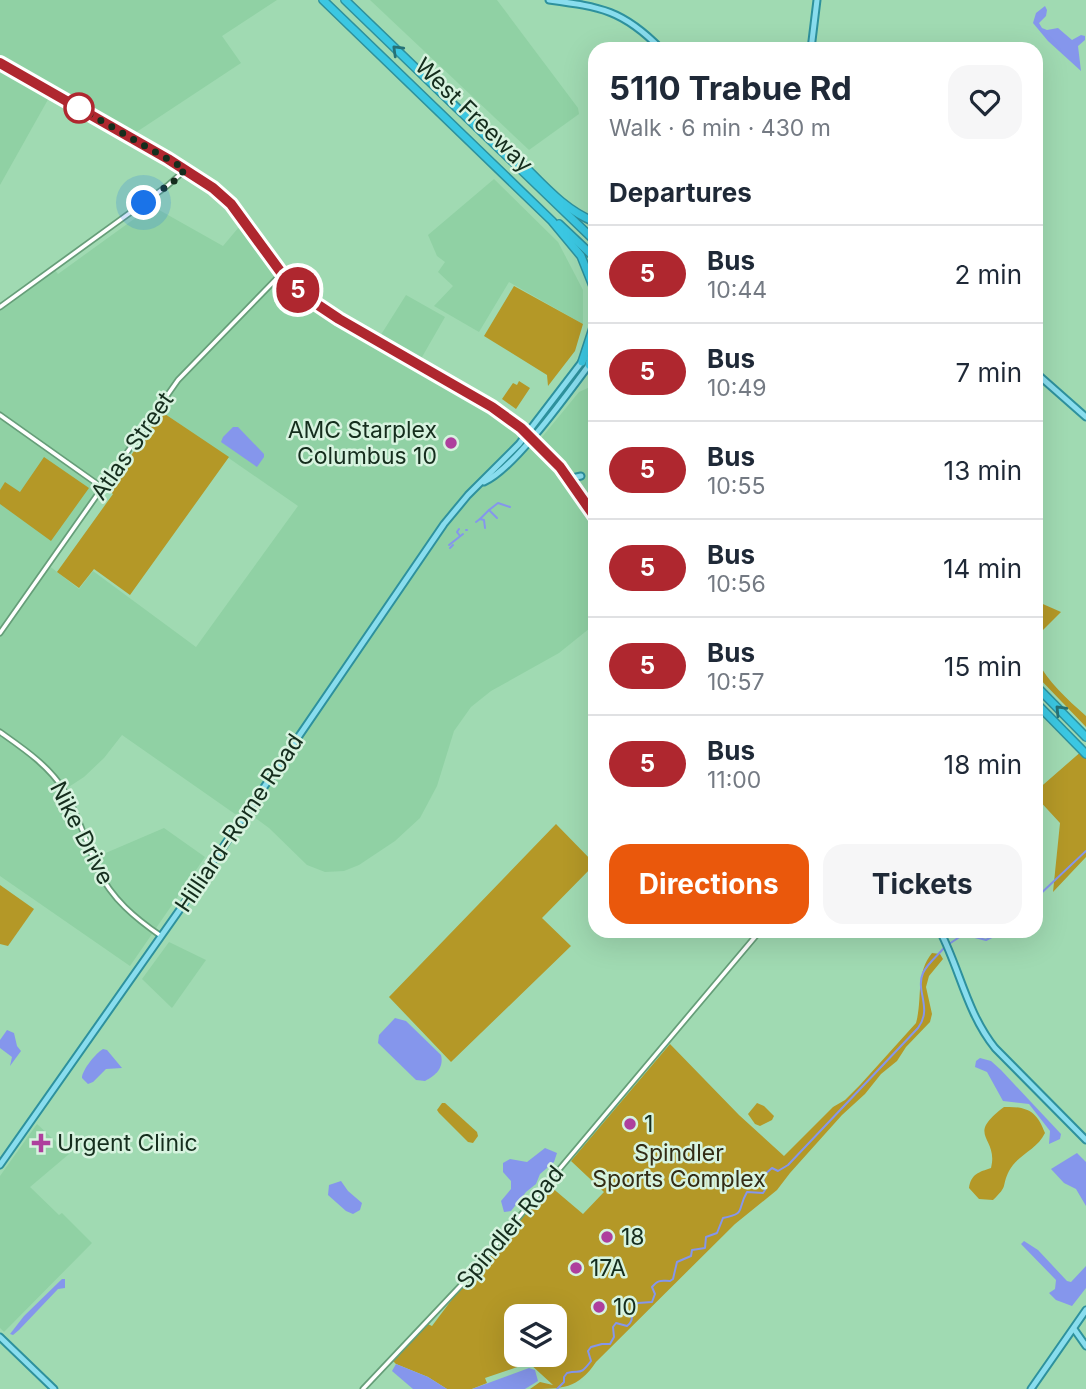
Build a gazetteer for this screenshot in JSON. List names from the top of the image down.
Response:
{
  "streets": {
    "highway": ["West Freeway"],
    "main road": ["Hilliard-Rome Road"],
    "street": ["Atlas Street", "Nike Drive", "Spindler Road"]
  },
  "crossings": [
    ["Hilliard-Rome Road", "Nike Drive"]
  ],
  "parks": ["Spindler Sports Complex"],
  "places": {
    "other": [
      "AMC Starplex Columbus 10",
      "1",
      "18",
      "17A",
      "10"
    ],
    "health": ["Urgent Clinic"]
  },
  "lines": ["bus line 5"],
  "page": {
    "on_map": "5",
    "heading": [
      ["5110 Trabue Rd", "Walk · 6 min · 430 m"],
      "Departures"
    ],
    "list": [
      {
        "mark": "5",
        "name": "Bus",
        "note": "10:44",
        "value": "2 min"
      },
      {
        "mark": "5",
        "name": "Bus",
        "note": "10:49",
        "value": "7 min"
      },
      {
        "mark": "5",
        "name": "Bus",
        "note": "10:55",
        "value": "13 min"
      },
      {
        "mark": "5",
        "name": "Bus",
        "note": "10:56",
        "value": "14 min"
      },
      {
        "mark": "5",
        "name": "Bus",
        "note": "10:57",
        "value": "15 min"
      },
      {
        "mark": "5",
        "name": "Bus",
        "note": "11:00",
        "value": "18 min"
      }
    ],
    "buttons": ["Directions", "Tickets"]
  }
}
